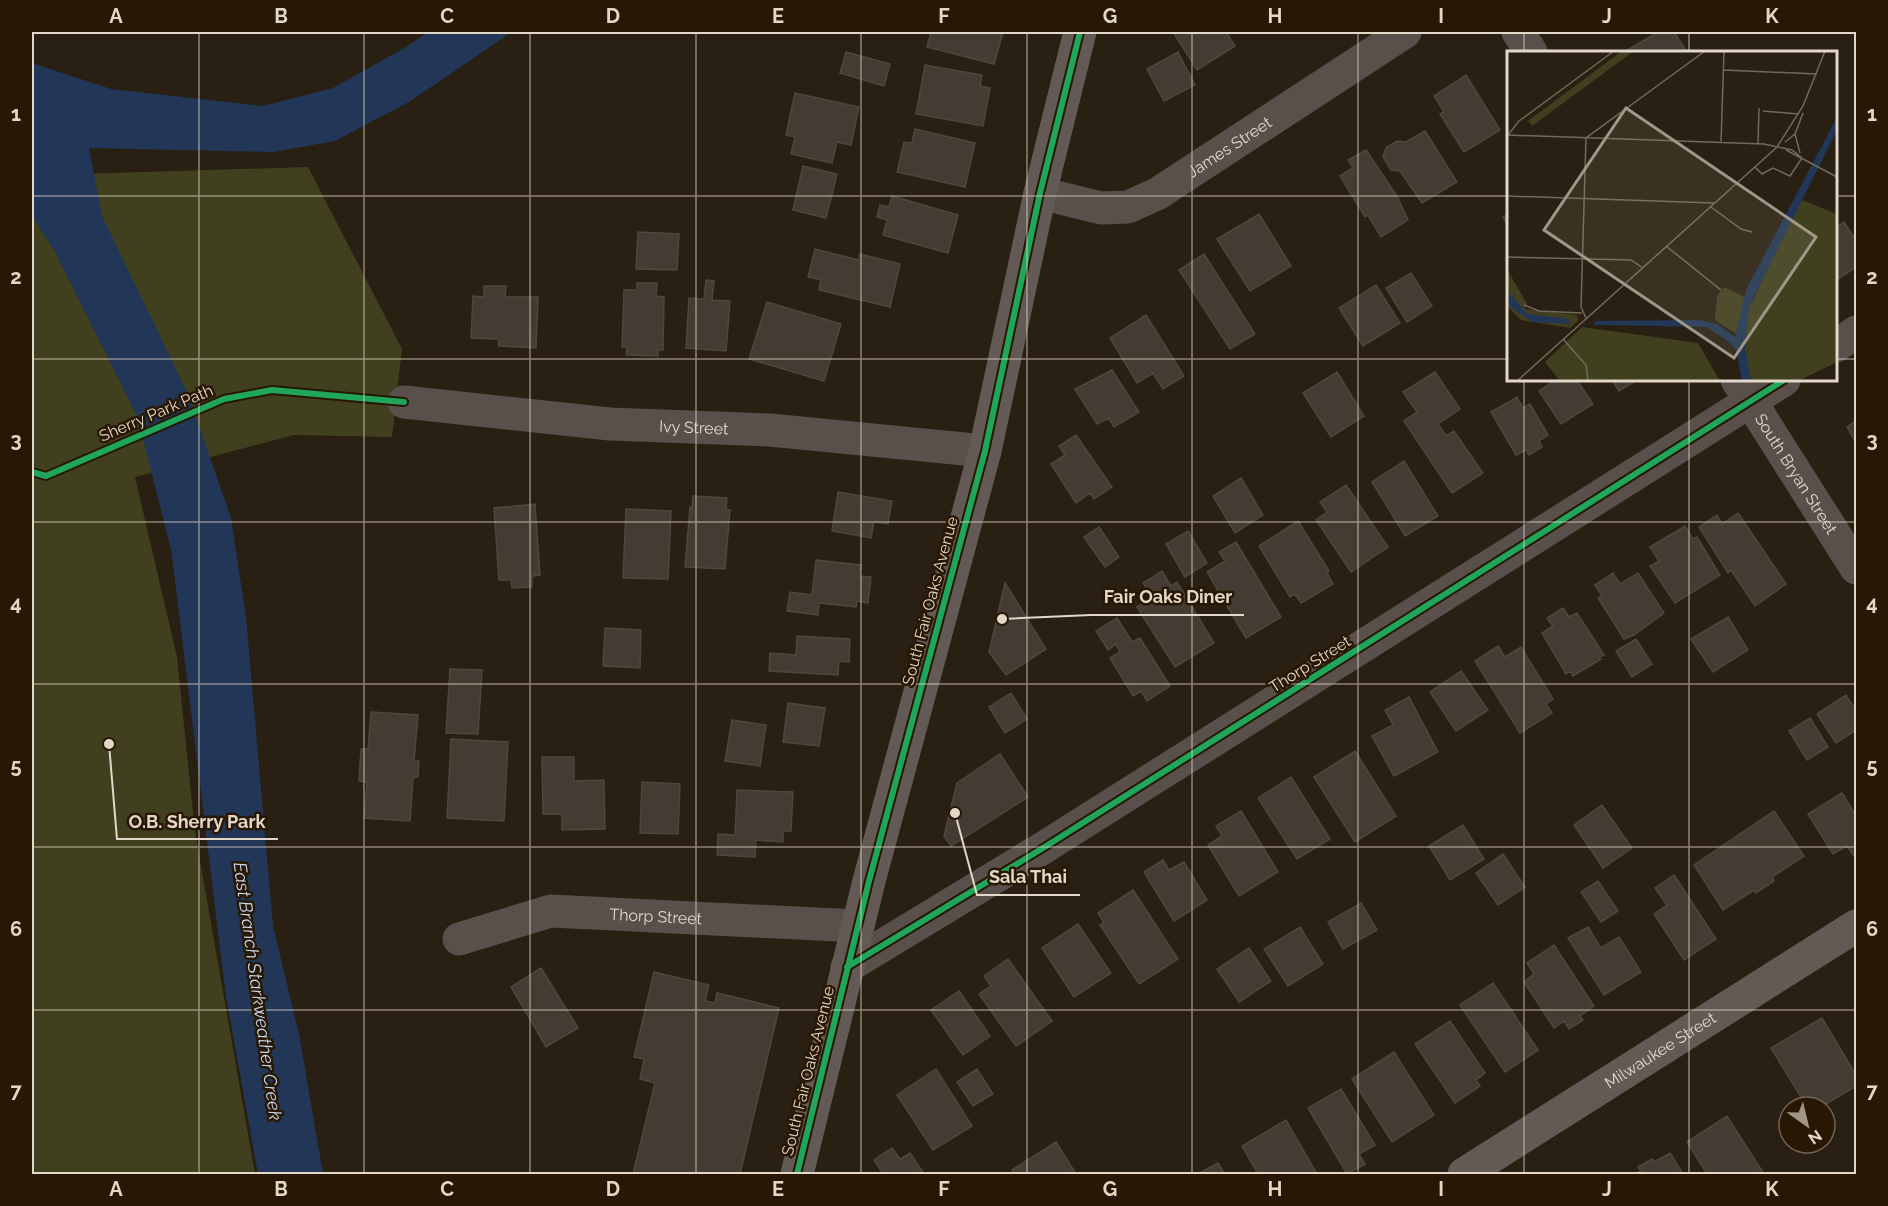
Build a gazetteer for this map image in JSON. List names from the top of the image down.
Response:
{
  "streets": {
    "street": [
      "James Street",
      "Ivy Street",
      "South Bryan Street",
      "South Fair Oaks Avenue",
      "Thorp Street",
      "Milwaukee Street"
    ],
    "cycle path": ["Sherry Park Path"]
  },
  "crossings": [
    ["James Street", "South Fair Oaks Avenue"],
    ["Ivy Street", "South Fair Oaks Avenue"],
    ["South Bryan Street", "Thorp Street"],
    ["South Fair Oaks Avenue", "Thorp Street"]
  ],
  "water": ["East Branch Starkweather Creek"],
  "places": ["Fair Oaks Diner", "O.B. Sherry Park", "Sala Thai"],
  "north": "bottom right",
  "grid": {
    "columns": [
      "A",
      "B",
      "C",
      "D",
      "E",
      "F",
      "G",
      "H",
      "I",
      "J",
      "K"
    ],
    "rows": [
      "1",
      "2",
      "3",
      "4",
      "5",
      "6",
      "7"
    ]
  }
}
